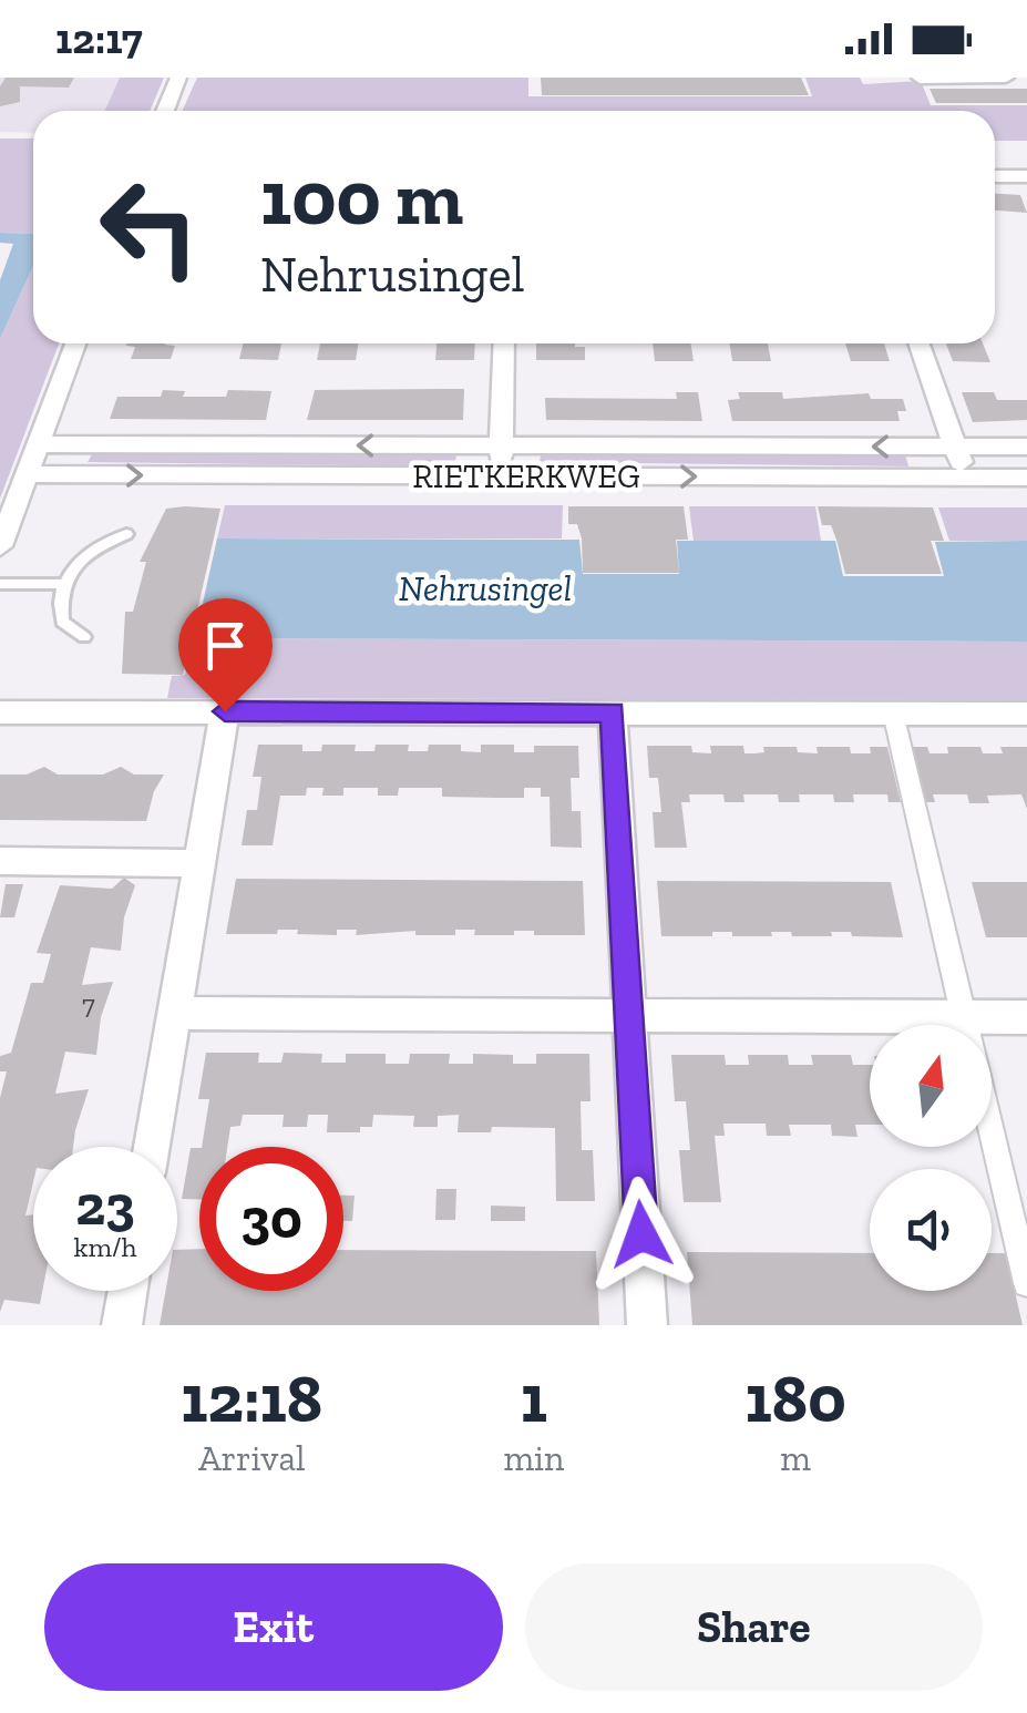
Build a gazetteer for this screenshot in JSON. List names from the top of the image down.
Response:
{
  "streets": {
    "street": ["RIETKERKWEG"]
  },
  "water": ["Nehrusingel"],
  "house_numbers": ["7"],
  "north": "top",
  "page": {
    "status": "12:17",
    "turn": ["100 m", "Nehrusingel"],
    "speed": "23 km/h",
    "limit": "30",
    "eta": [
      "12:18",
      "Arrival",
      "1",
      "min",
      "180",
      "m"
    ],
    "buttons": ["Exit", "Share"]
  }
}
